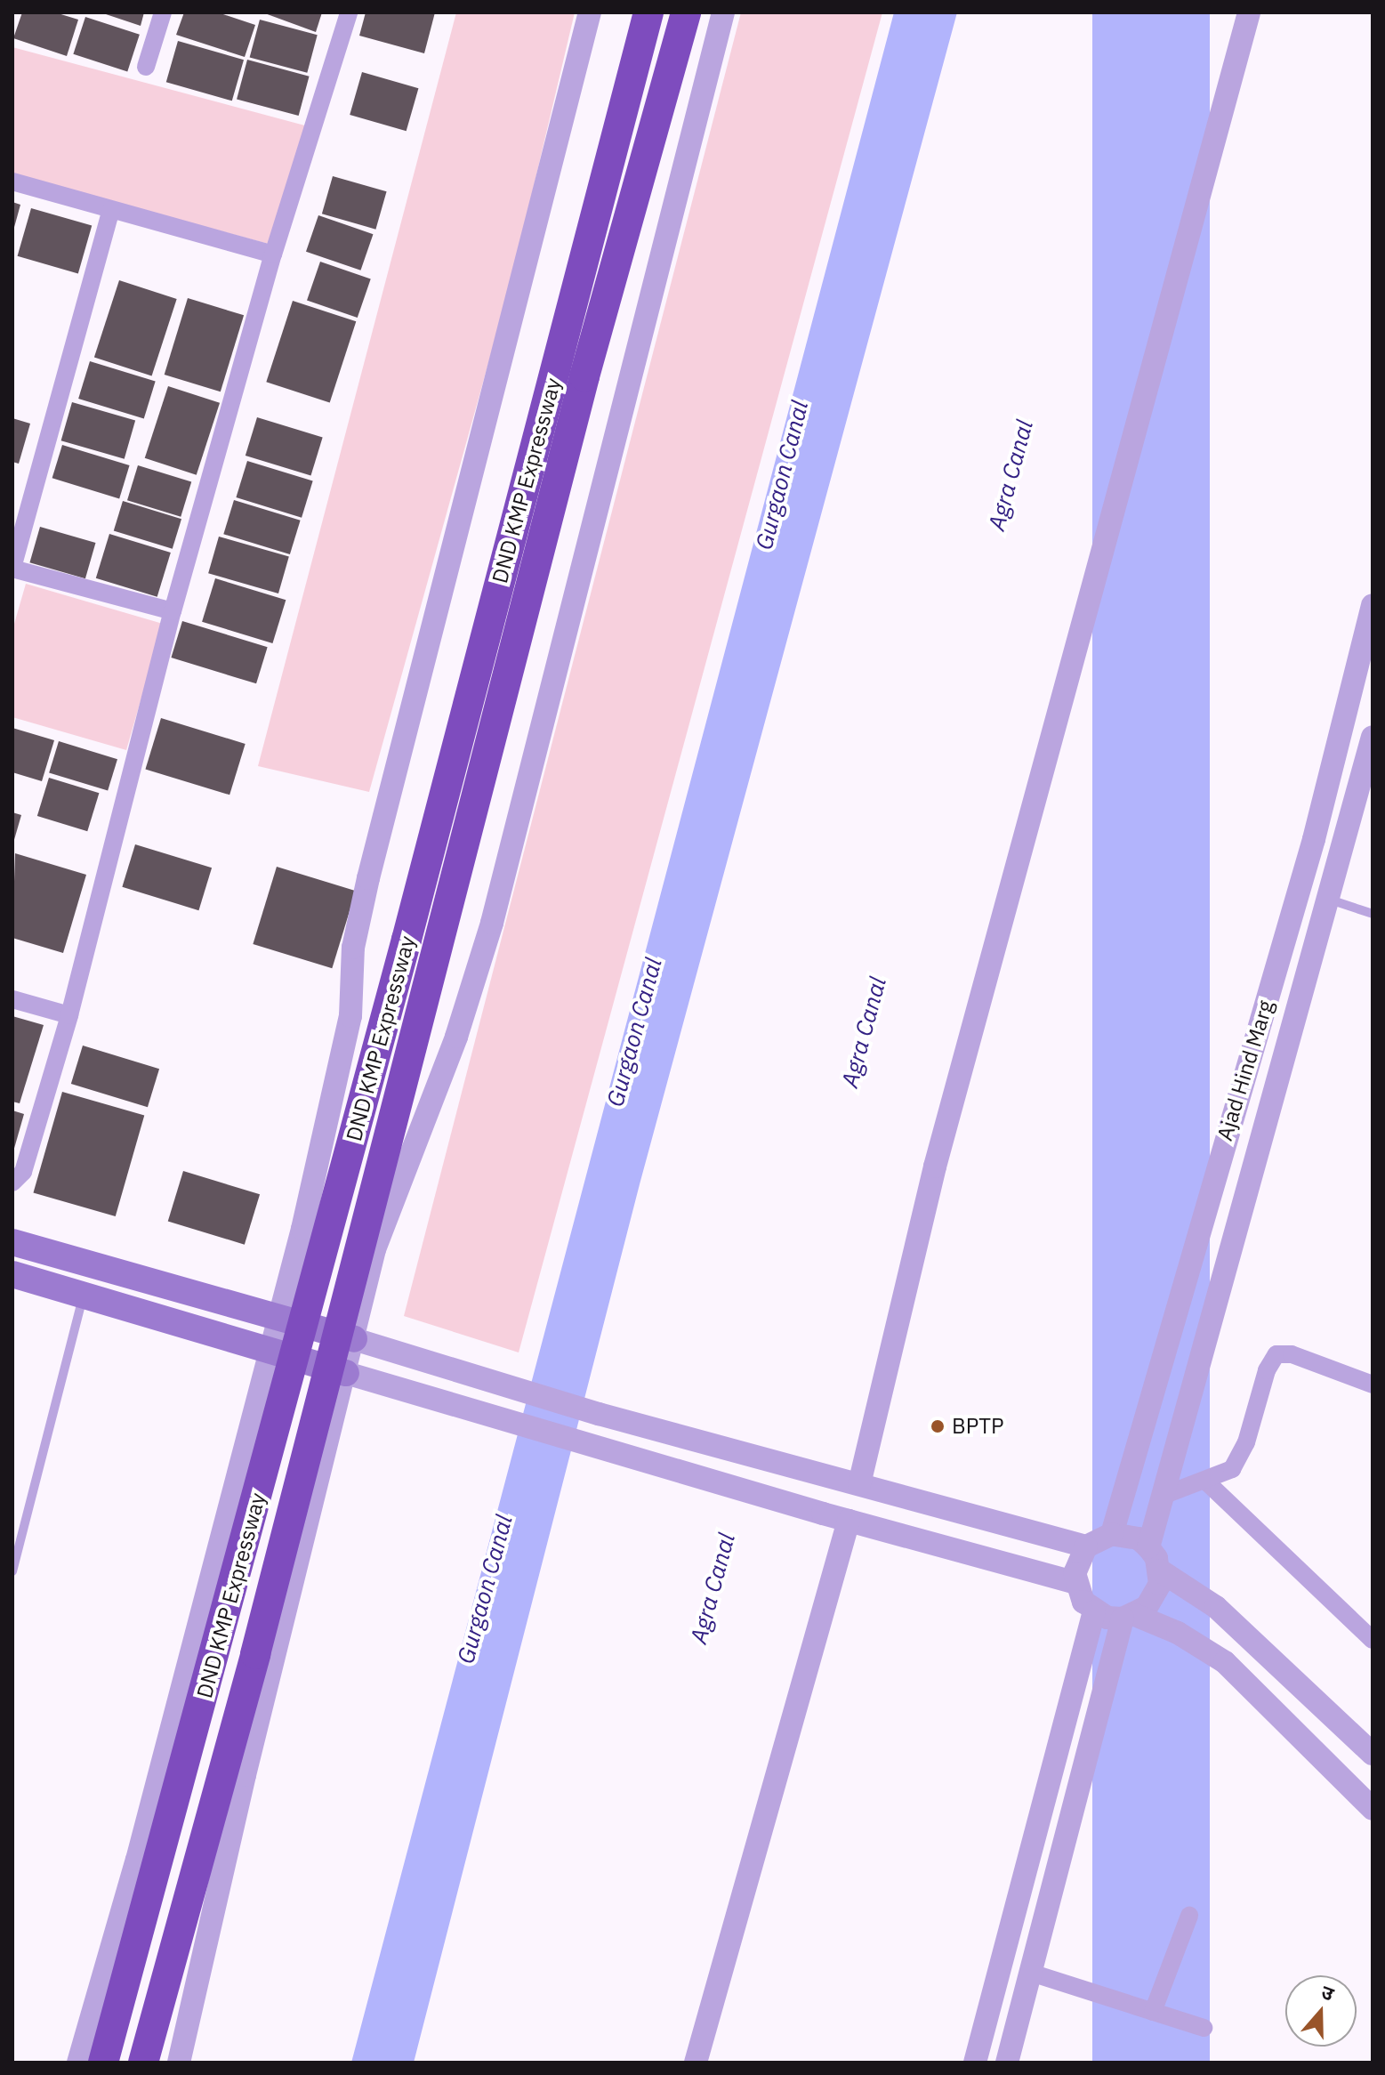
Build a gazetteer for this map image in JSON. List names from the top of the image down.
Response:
{
  "streets": {
    "highway": ["DND KMP Expressway"],
    "street": ["Ajad Hind Marg"]
  },
  "water": ["Gurgaon Canal", "Agra Canal"],
  "places": ["BPTP"],
  "north": "top"
}
